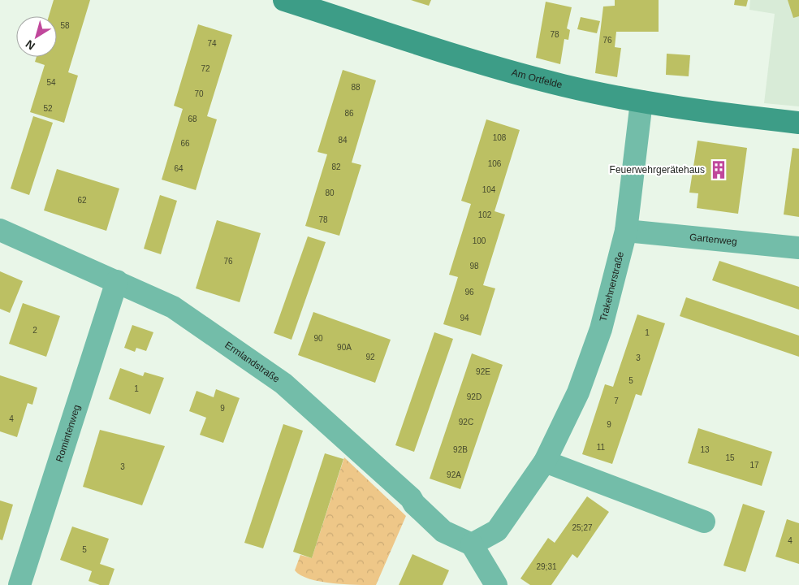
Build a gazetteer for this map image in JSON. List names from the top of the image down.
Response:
{
  "streets": {
    "main road": ["Am Ortfelde"],
    "street": [
      "Gartenweg",
      "Trakehnerstraße",
      "Ermlandstraße",
      "Romintenweg"
    ]
  },
  "crossings": [
    ["Am Ortfelde", "Trakehnerstraße"],
    ["Gartenweg", "Trakehnerstraße"],
    ["Trakehnerstraße", "Ermlandstraße"],
    ["Ermlandstraße", "Romintenweg"]
  ],
  "places": {
    "building": ["Feuerwehrgerätehaus"]
  },
  "house_numbers": [
    "58",
    "78",
    "76",
    "74",
    "72",
    "54",
    "88",
    "70",
    "52",
    "86",
    "68",
    "108",
    "84",
    "66",
    "106",
    "82",
    "64",
    "104",
    "80",
    "62",
    "102",
    "78",
    "100",
    "76",
    "98",
    "96",
    "94",
    "2",
    "1",
    "90",
    "90A",
    "92",
    "3",
    "92E",
    "5",
    "1",
    "92D",
    "7",
    "9",
    "4",
    "92C",
    "9",
    "11",
    "92B",
    "13",
    "15",
    "17",
    "3",
    "92A",
    "25;27",
    "4",
    "5",
    "29;31"
  ],
  "north": "bottom left"
}
